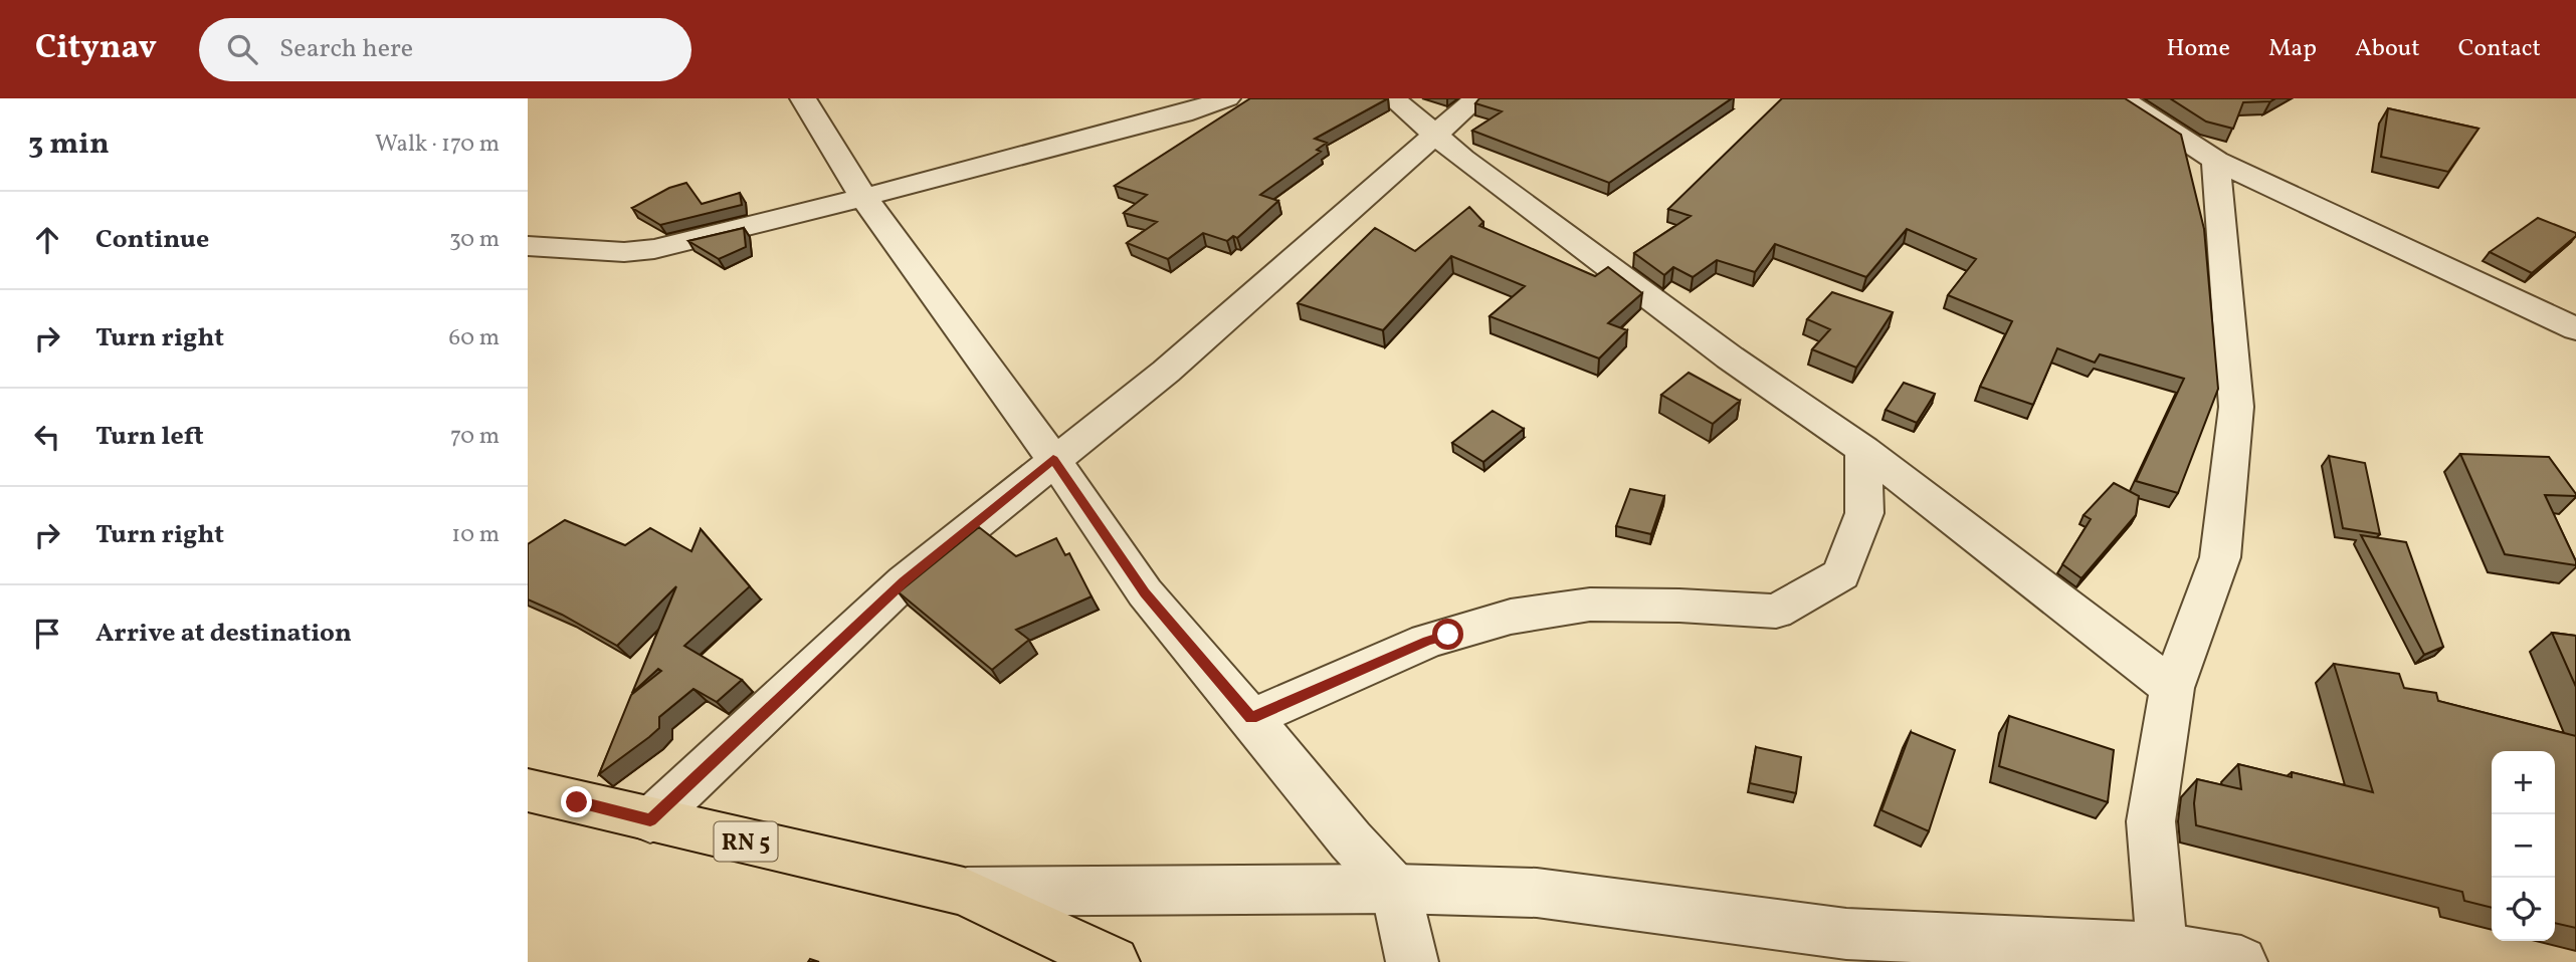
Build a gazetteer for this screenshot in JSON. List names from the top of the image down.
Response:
{
  "streets": {
    "main road": ["RN 5"]
  },
  "page": {
    "header": "Citynav",
    "search": "Search here",
    "nav": [
      "Home",
      "Map",
      "About",
      "Contact"
    ],
    "heading": ["3 min", "Walk · 170 m"],
    "list": [
      ["Continue", "30 m"],
      ["Turn right", "60 m"],
      ["Turn left", "70 m"],
      ["Turn right", "10 m"],
      "Arrive at destination"
    ],
    "map_buttons": ["+", "−"]
  }
}
